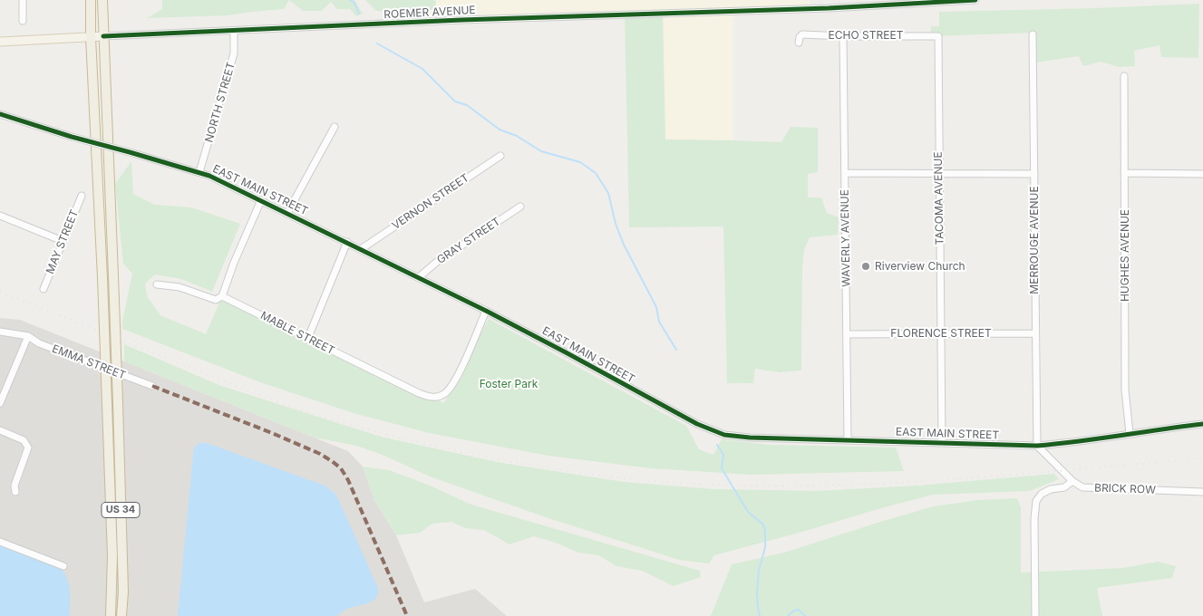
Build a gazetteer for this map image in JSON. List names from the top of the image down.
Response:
{
  "streets": {
    "highway": ["US 34"],
    "main road": ["ROEMER AVENUE"],
    "street": [
      "ECHO STREET",
      "NORTH STREET",
      "EAST MAIN STREET",
      "TACOMA AVENUE",
      "VERNON STREET",
      "WAVERLY AVENUE",
      "MERROUGE AVENUE",
      "GRAY STREET",
      "MAY STREET",
      "HUGHES AVENUE",
      "MABLE STREET",
      "FLORENCE STREET",
      "EMMA STREET",
      "BRICK ROW"
    ]
  },
  "crossings": [
    ["ROEMER AVENUE", "NORTH STREET"],
    ["ROEMER AVENUE", "US 34"],
    ["ECHO STREET", "TACOMA AVENUE"],
    ["ECHO STREET", "WAVERLY AVENUE"],
    ["NORTH STREET", "EAST MAIN STREET"],
    ["EAST MAIN STREET", "TACOMA AVENUE"],
    ["EAST MAIN STREET", "VERNON STREET"],
    ["EAST MAIN STREET", "WAVERLY AVENUE"],
    ["EAST MAIN STREET", "MERROUGE AVENUE"],
    ["EAST MAIN STREET", "GRAY STREET"],
    ["EAST MAIN STREET", "HUGHES AVENUE"],
    ["EAST MAIN STREET", "MABLE STREET"],
    ["EAST MAIN STREET", "BRICK ROW"],
    ["TACOMA AVENUE", "FLORENCE STREET"],
    ["WAVERLY AVENUE", "FLORENCE STREET"],
    ["MERROUGE AVENUE", "FLORENCE STREET"],
    ["MERROUGE AVENUE", "BRICK ROW"]
  ],
  "parks": ["Foster Park"],
  "places": ["Riverview Church"]
}
